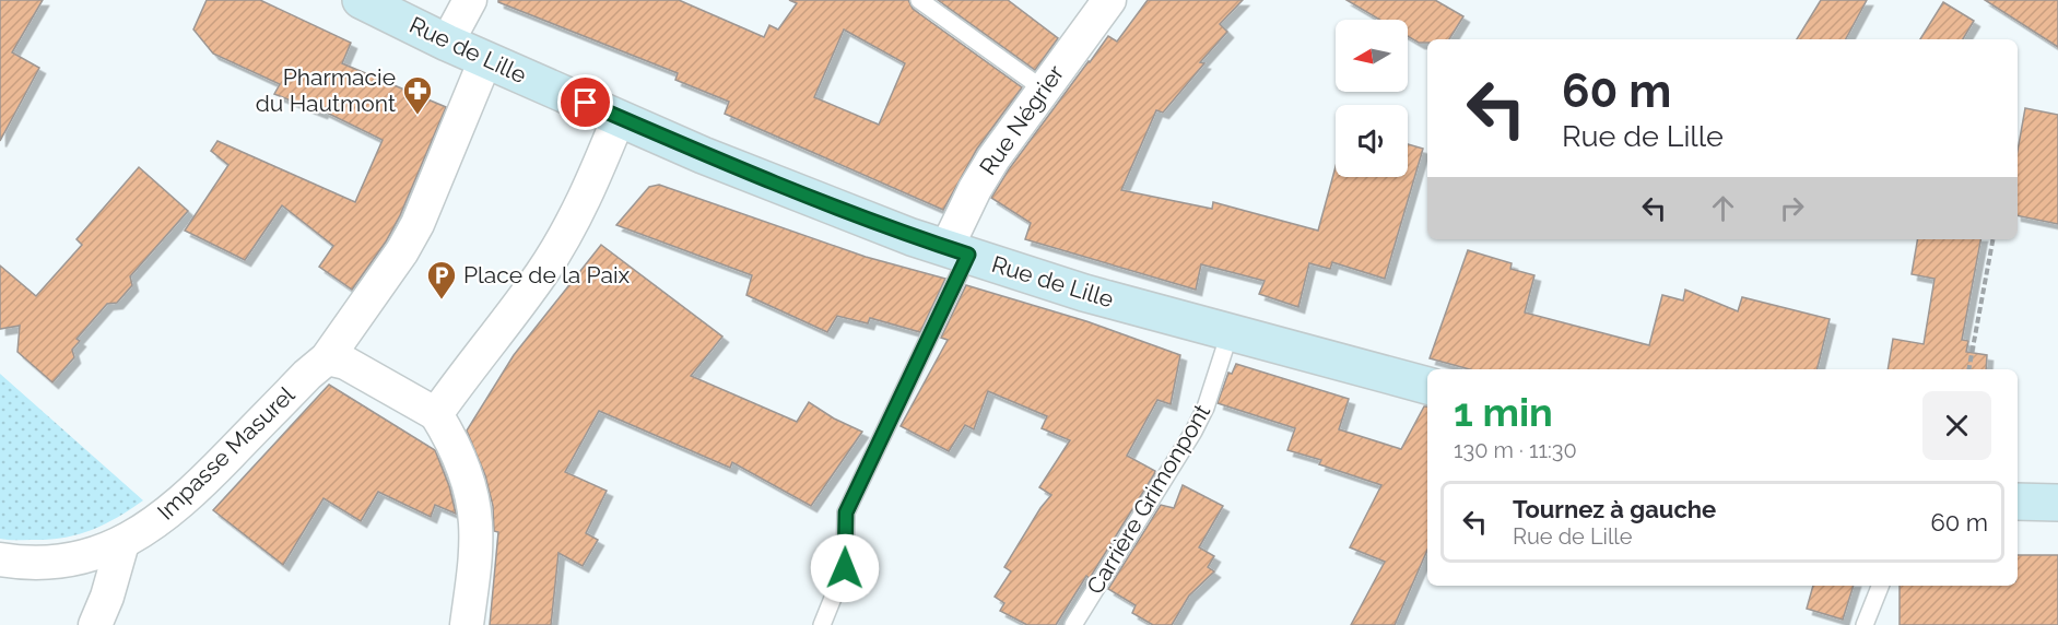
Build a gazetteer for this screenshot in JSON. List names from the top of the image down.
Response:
{
  "streets": {
    "main road": ["Rue de Lille"],
    "street": ["Rue Négrier", "Impasse Masurel"],
    "lane": ["Carrière Grimonpont"]
  },
  "crossings": [
    ["Rue de Lille", "Rue Négrier"],
    ["Rue de Lille", "Carrière Grimonpont"]
  ],
  "places": {
    "pharmacy": ["Pharmacie du Hautmont"],
    "parking": ["Place de la Paix"]
  },
  "north": "left",
  "page": {
    "turn": ["60 m", "Rue de Lille"],
    "heading": ["1 min", "130 m · 11:30"],
    "list": [
      {
        "name": "Tournez à gauche",
        "note": "Rue de Lille",
        "value": "60 m"
      }
    ]
  }
}
